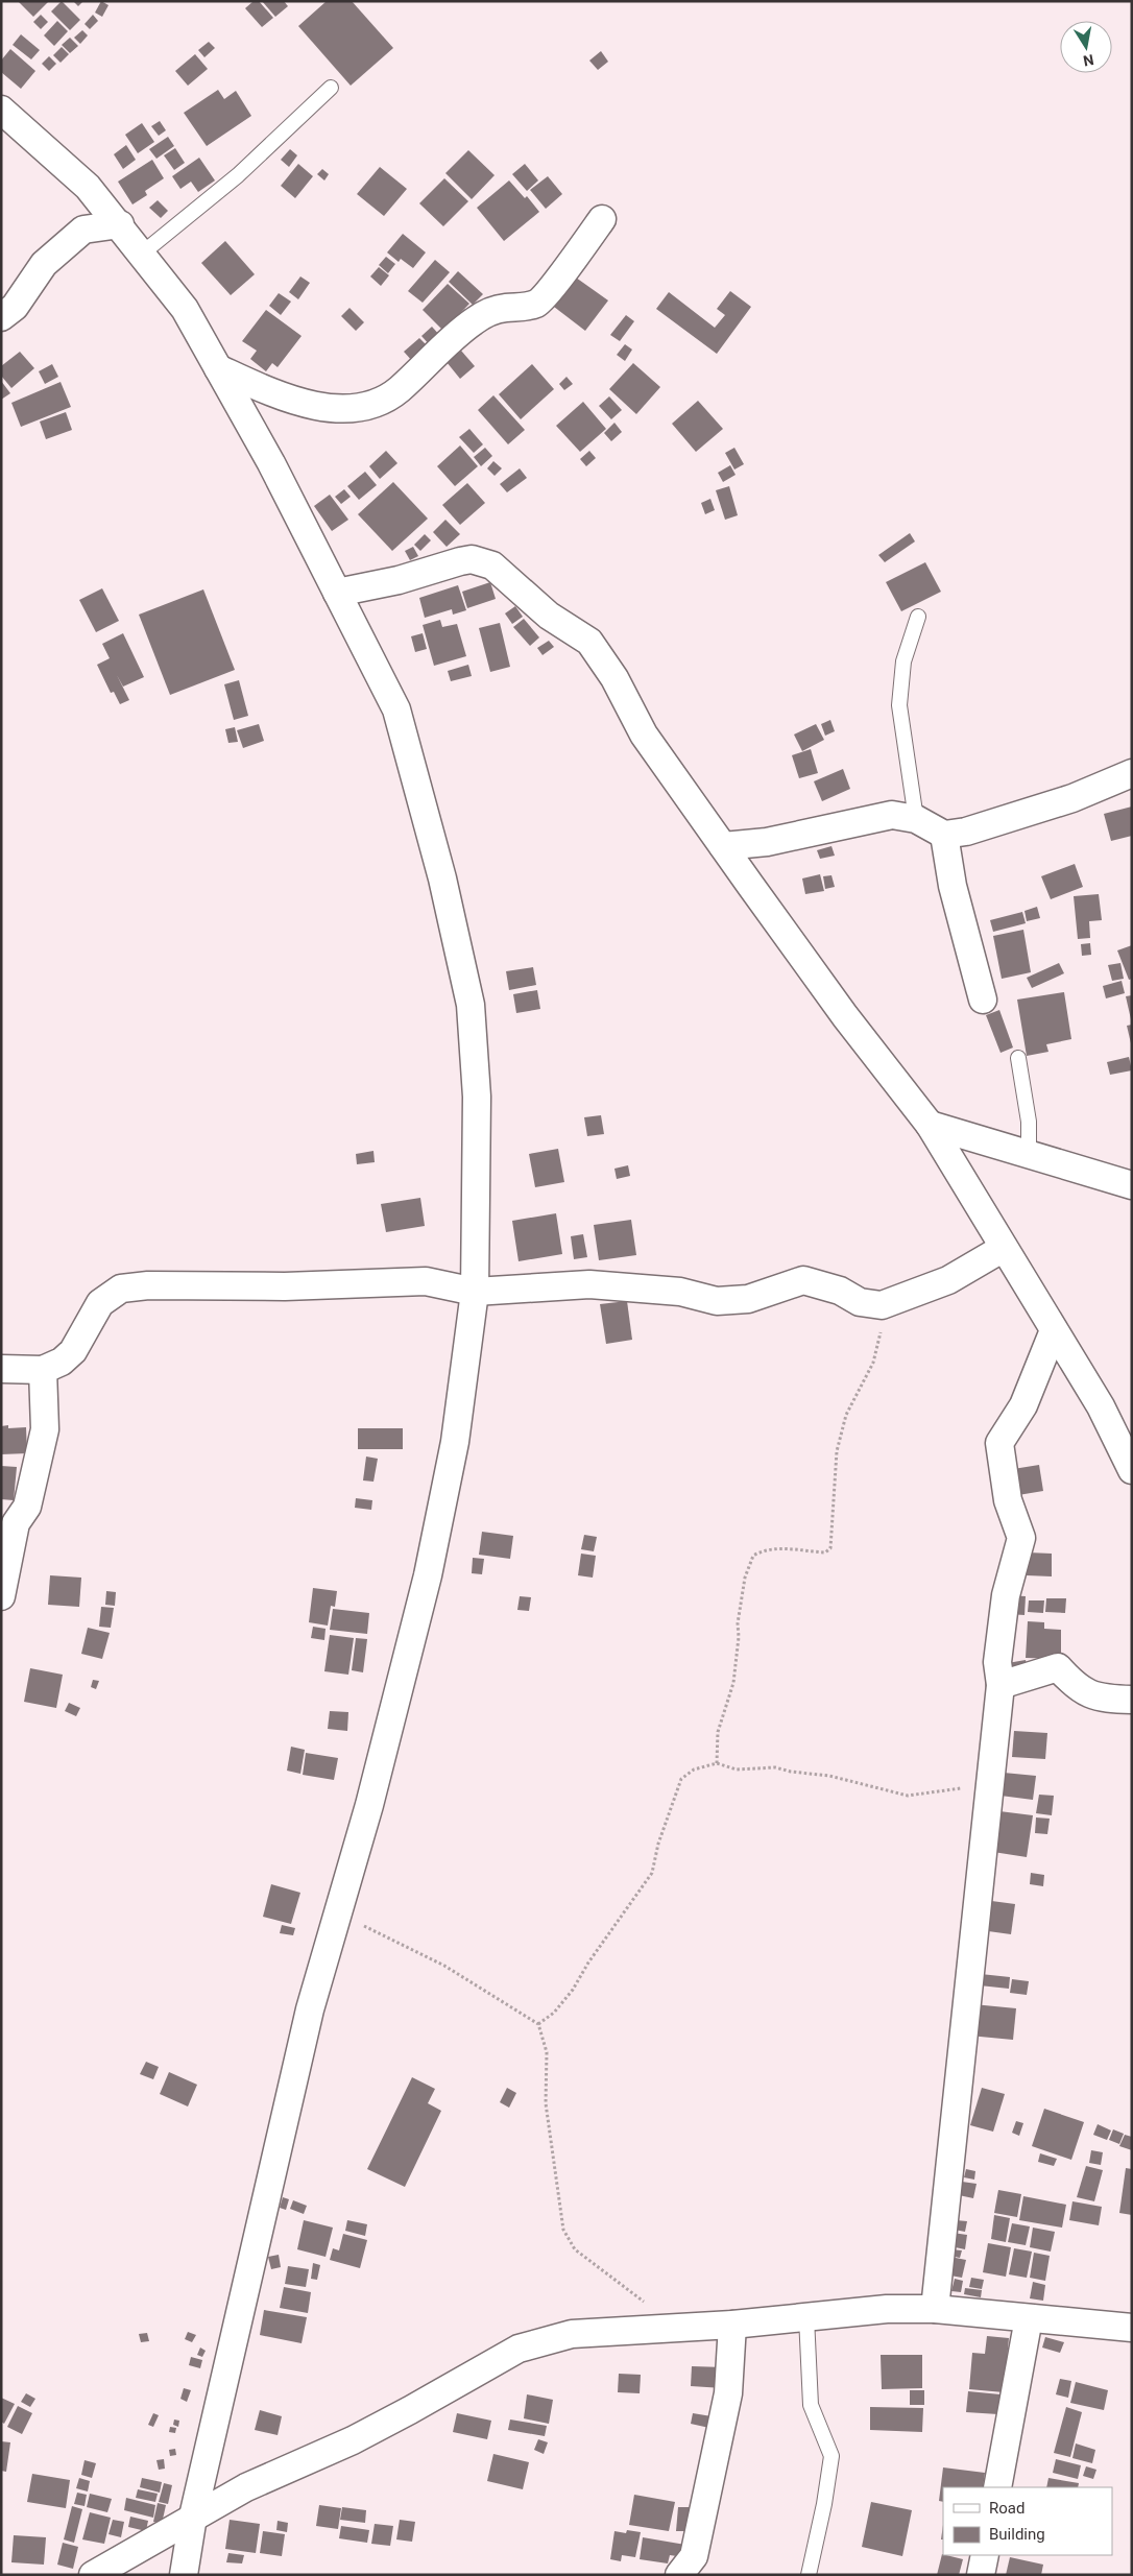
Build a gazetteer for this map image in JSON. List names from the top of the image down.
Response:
{
  "legend": ["Road", "Building"],
  "north": "bottom"
}
